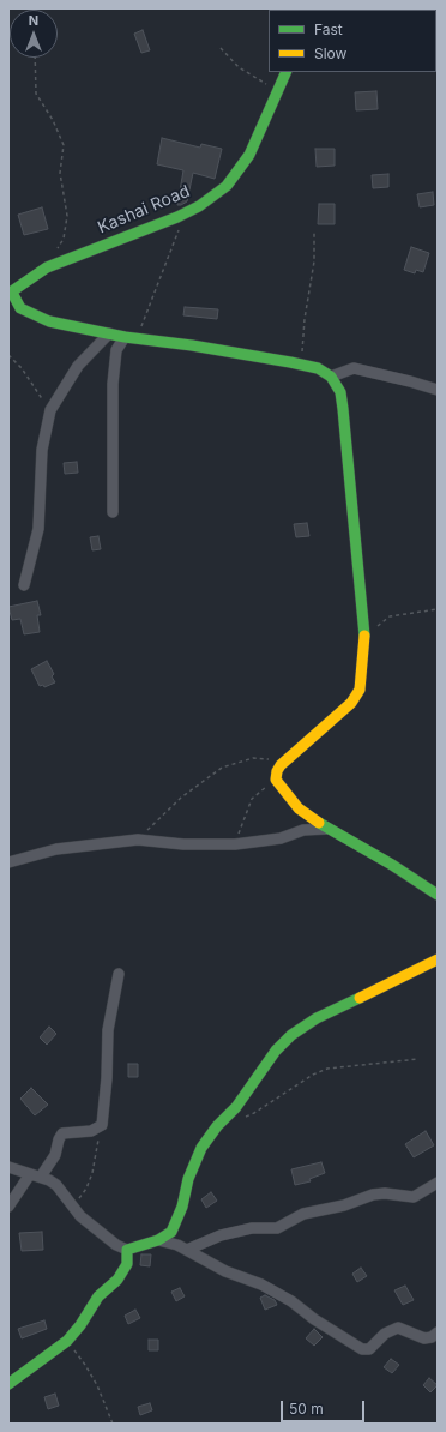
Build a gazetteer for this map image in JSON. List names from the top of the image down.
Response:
{
  "streets": {
    "street": ["Kashai Road"]
  },
  "legend": ["Fast", "Slow"],
  "scale_bar": "50 m",
  "north": "top"
}
